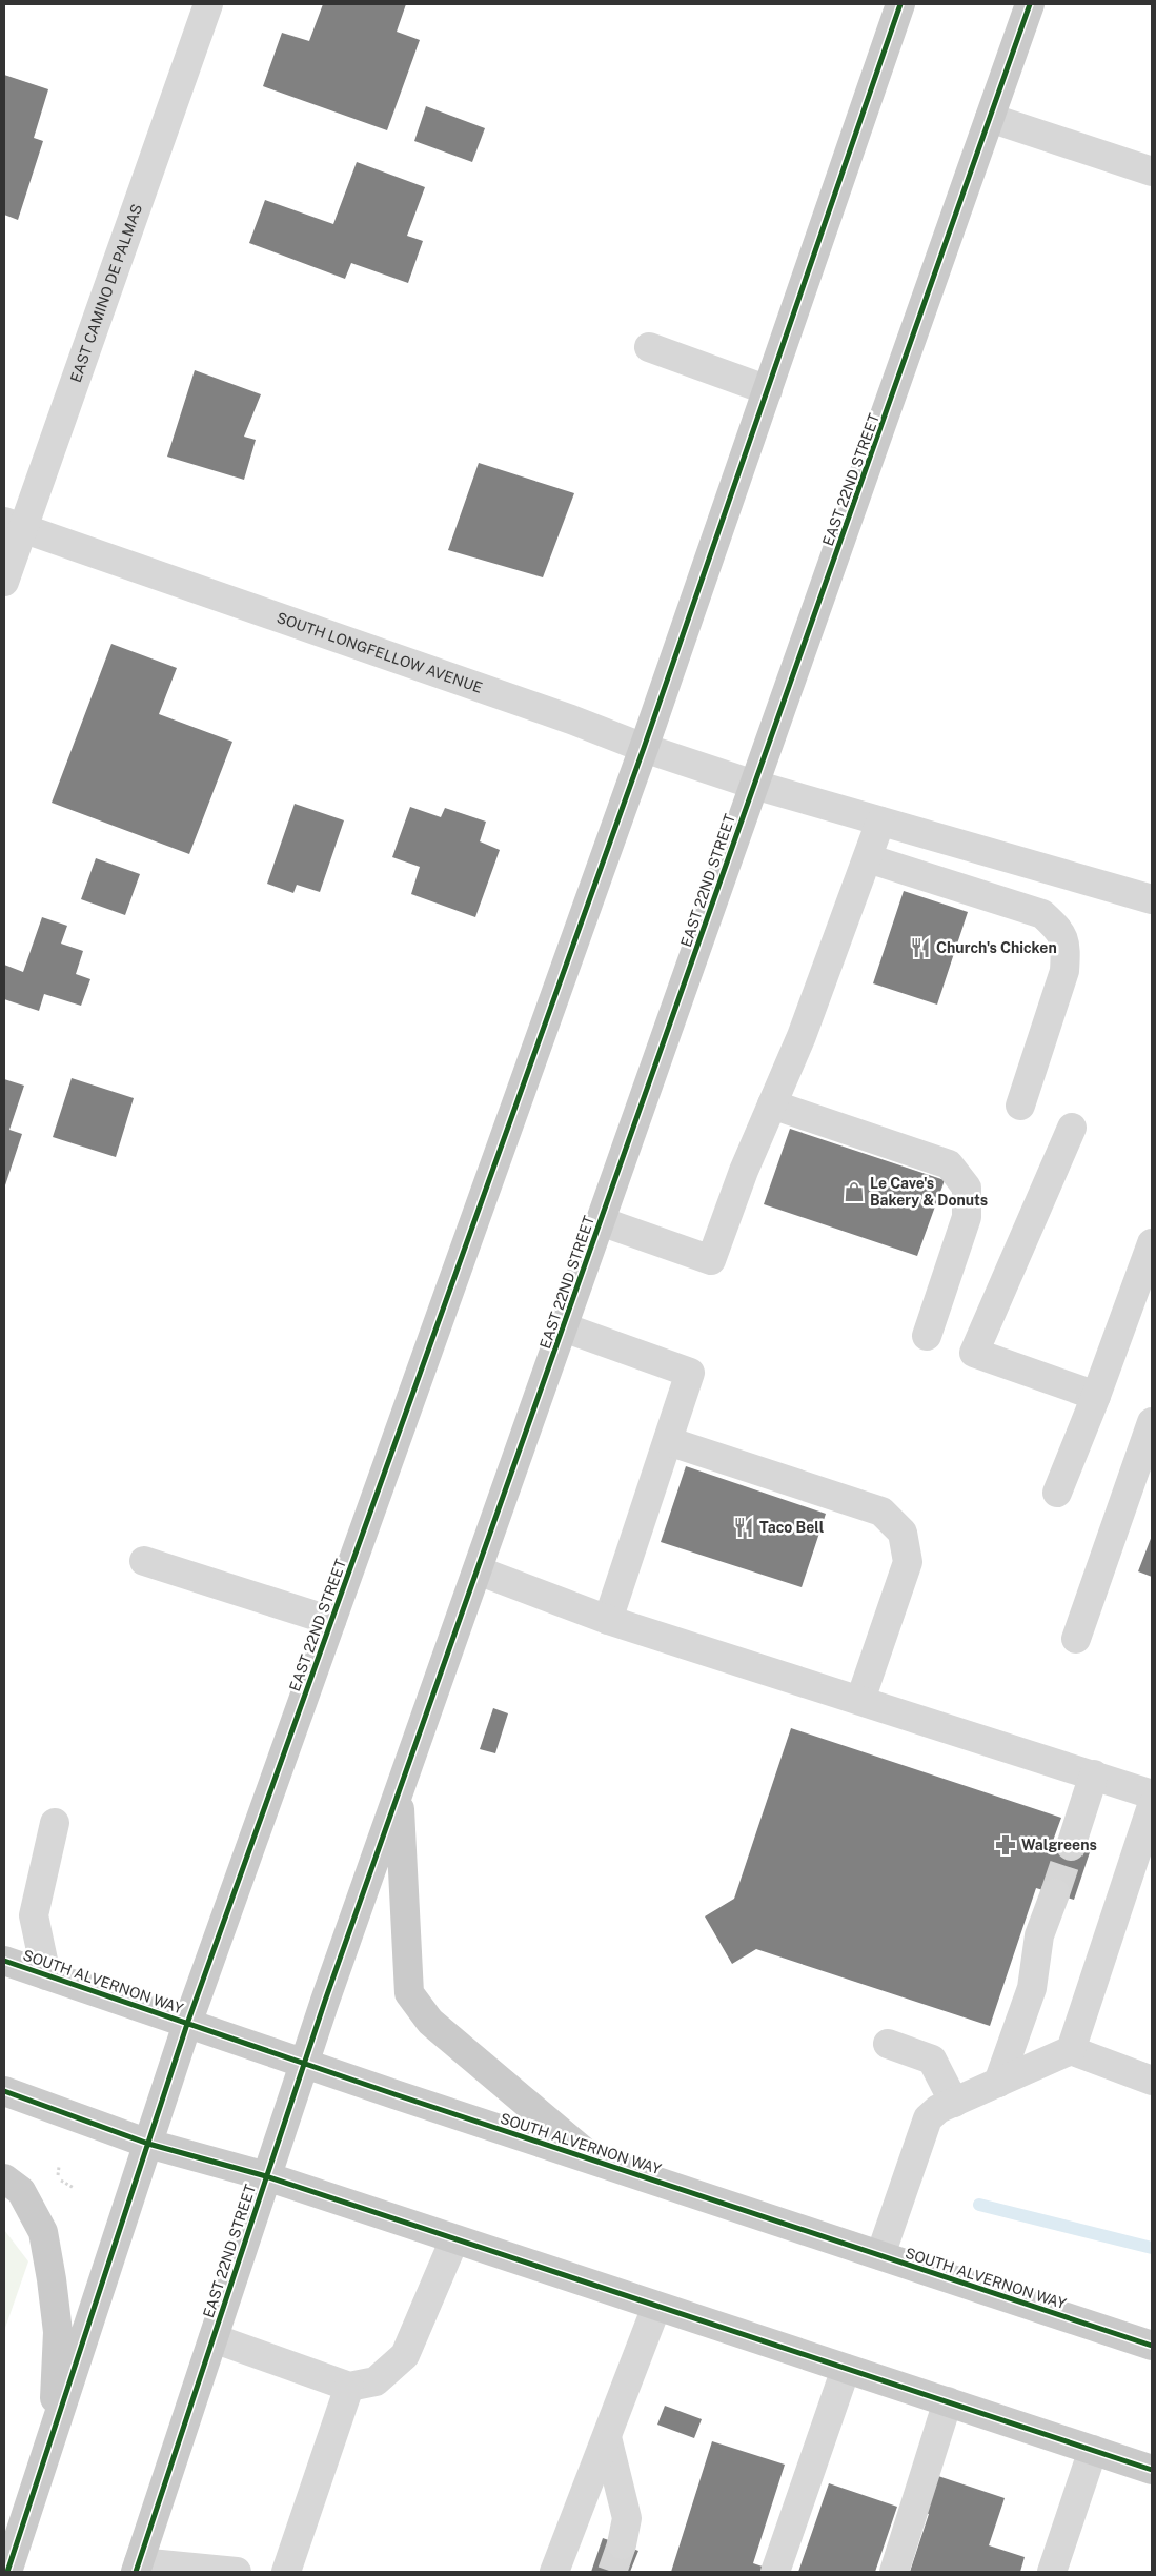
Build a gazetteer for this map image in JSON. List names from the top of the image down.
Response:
{
  "streets": {
    "main road": ["EAST 22ND STREET", "SOUTH ALVERNON WAY"],
    "street": ["EAST CAMINO DE PALMAS", "SOUTH LONGFELLOW AVENUE"]
  },
  "crossings": [
    ["EAST CAMINO DE PALMAS", "SOUTH LONGFELLOW AVENUE"],
    ["EAST 22ND STREET", "SOUTH LONGFELLOW AVENUE"],
    ["EAST 22ND STREET", "SOUTH ALVERNON WAY"]
  ],
  "places": {
    "restaurant": ["Church's Chicken", "Taco Bell"],
    "shop": ["Le Cave's Bakery & Donuts"],
    "pharmacy": ["Walgreens"]
  }
}
